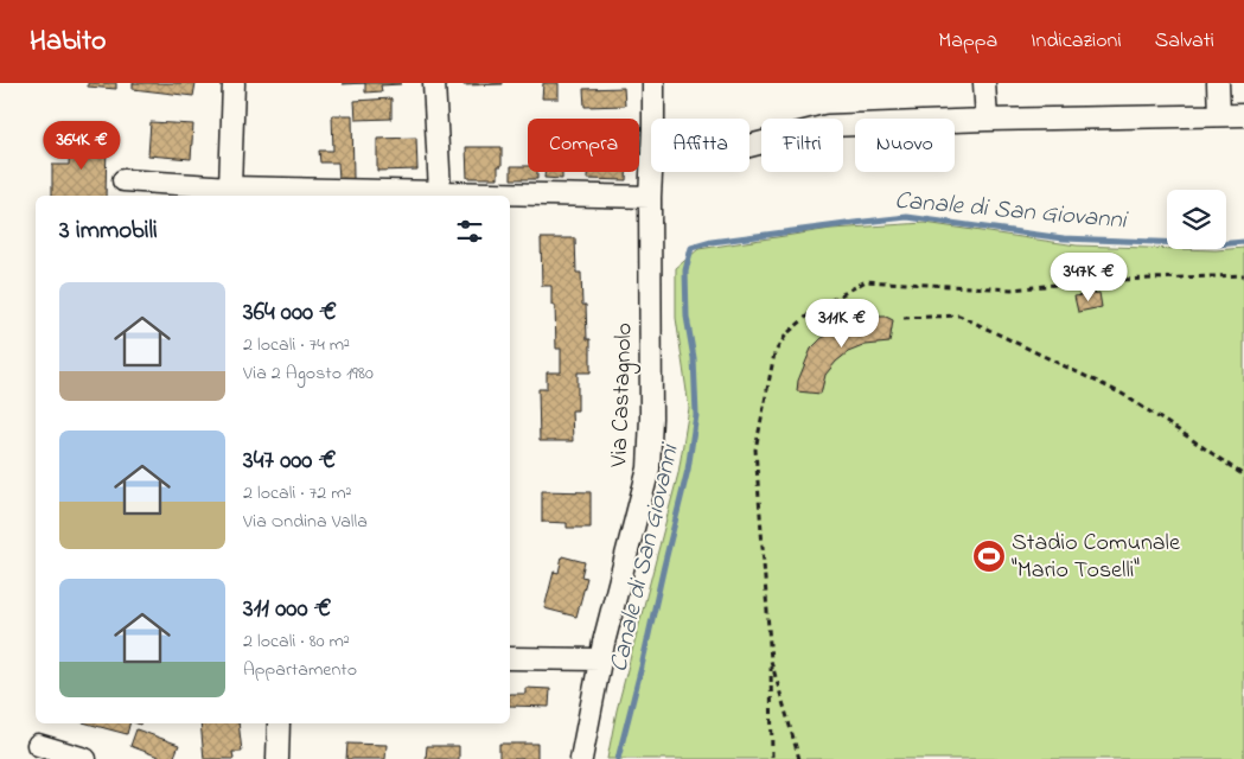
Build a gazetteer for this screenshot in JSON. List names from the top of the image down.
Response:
{
  "streets": {
    "street": ["Via Castagnolo"]
  },
  "water": ["Canale di San Giovanni"],
  "places": {
    "sports": ["Stadio Comunale \"Mario Toselli\""]
  },
  "page": {
    "header": "Habito",
    "nav": ["Mappa", "Indicazioni", "Salvati"],
    "chip": [
      "Compra",
      "Affitta",
      "Filtri",
      "Nuovo"
    ],
    "price": ["364K €", "347K €", "311K €"],
    "heading": "3 immobili",
    "list": [
      {
        "name": "364 000 €",
        "note": "2 locali · 74 m² · Via 2 Agosto 1980"
      },
      {
        "name": "347 000 €",
        "note": "2 locali · 72 m² · Via Ondina Valla"
      },
      {
        "name": "311 000 €",
        "note": "2 locali · 80 m² · Appartamento"
      }
    ]
  }
}
